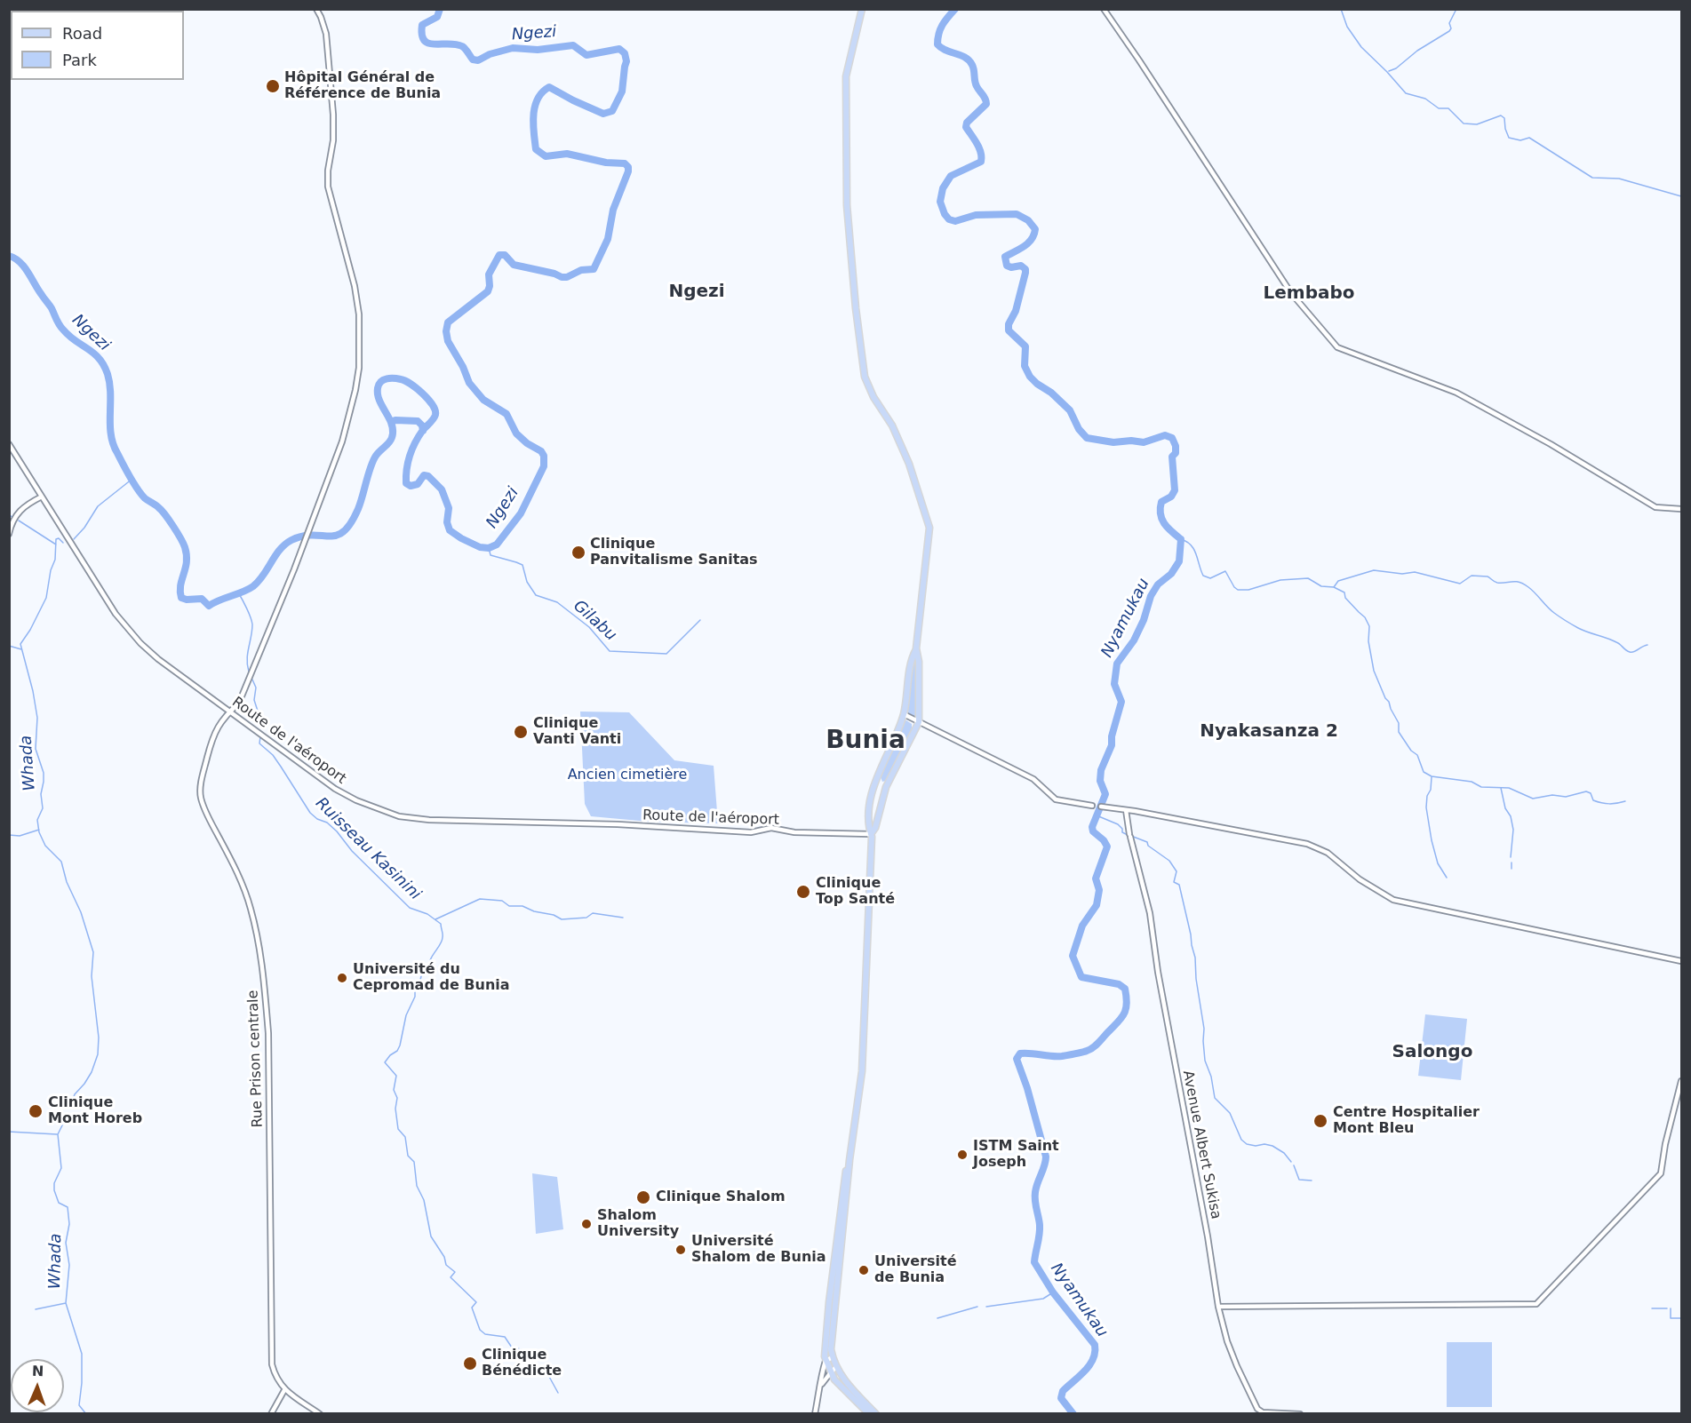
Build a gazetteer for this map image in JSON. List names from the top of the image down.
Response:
{
  "streets": {
    "street": ["Route de l'aéroport", "Rue Prison centrale", "Avenue Albert Sukisa"]
  },
  "crossings": [
    ["Route de l'aéroport", "Rue Prison centrale"]
  ],
  "districts": [
    "Ngezi",
    "Lembabo",
    "Nyakasanza 2",
    "Bunia",
    "Salongo"
  ],
  "water": [
    "Ngezi",
    "Nyamukau",
    "Gilabu",
    "Whada",
    "Ruisseau Kasinini"
  ],
  "parks": ["Ancien cimetière"],
  "places": [
    "Hôpital Général de Référence de Bunia",
    "Clinique Panvitalisme Sanitas",
    "Clinique Vanti Vanti",
    "Clinique Top Santé",
    "Université du Cepromad de Bunia",
    "Clinique Mont Horeb",
    "Centre Hospitalier Mont Bleu",
    "ISTM Saint Joseph",
    "Clinique Shalom",
    "Shalom University",
    "Université Shalom de Bunia",
    "Université de Bunia",
    "Clinique Bénédicte"
  ],
  "legend": ["Road", "Park"],
  "north": "top"
}
